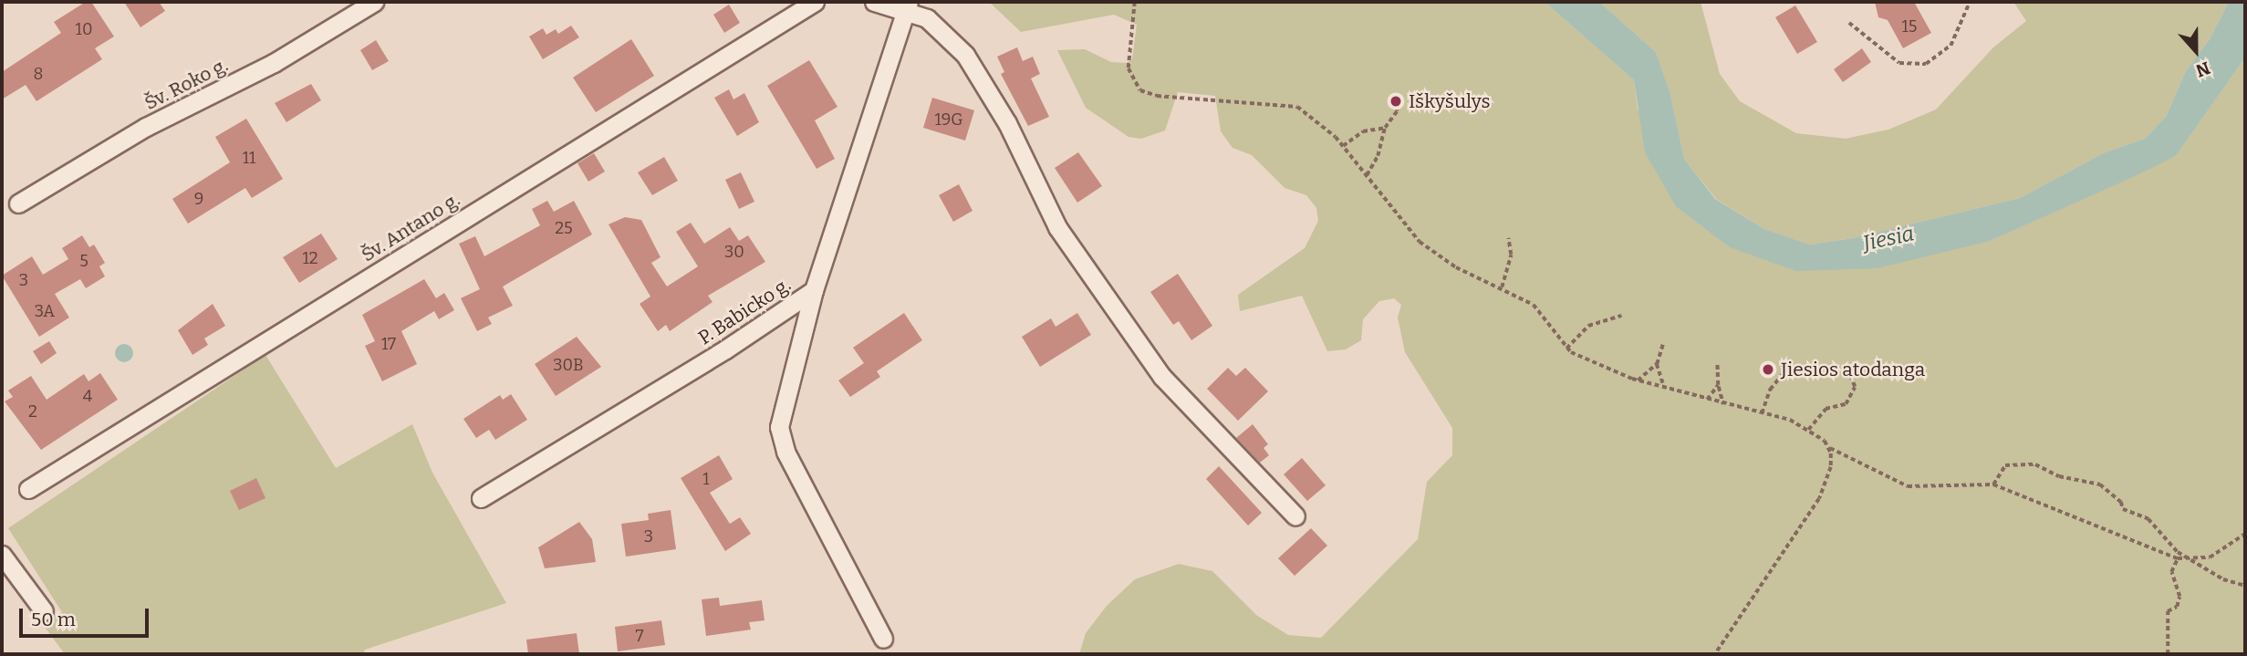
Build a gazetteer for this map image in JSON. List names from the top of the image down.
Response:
{
  "streets": {
    "street": ["Šv. Roko g.", "Šv. Antano g.", "P. Babicko g."]
  },
  "water": ["Jiesia"],
  "places": ["Iškyšulys", "Jiesios atodanga"],
  "house_numbers": [
    "15",
    "10",
    "8",
    "19G",
    "11",
    "9",
    "25",
    "30",
    "12",
    "5",
    "3",
    "3A",
    "17",
    "30B",
    "4",
    "2",
    "1",
    "3",
    "7"
  ],
  "scale_bar": "50 m",
  "north": "bottom"
}
